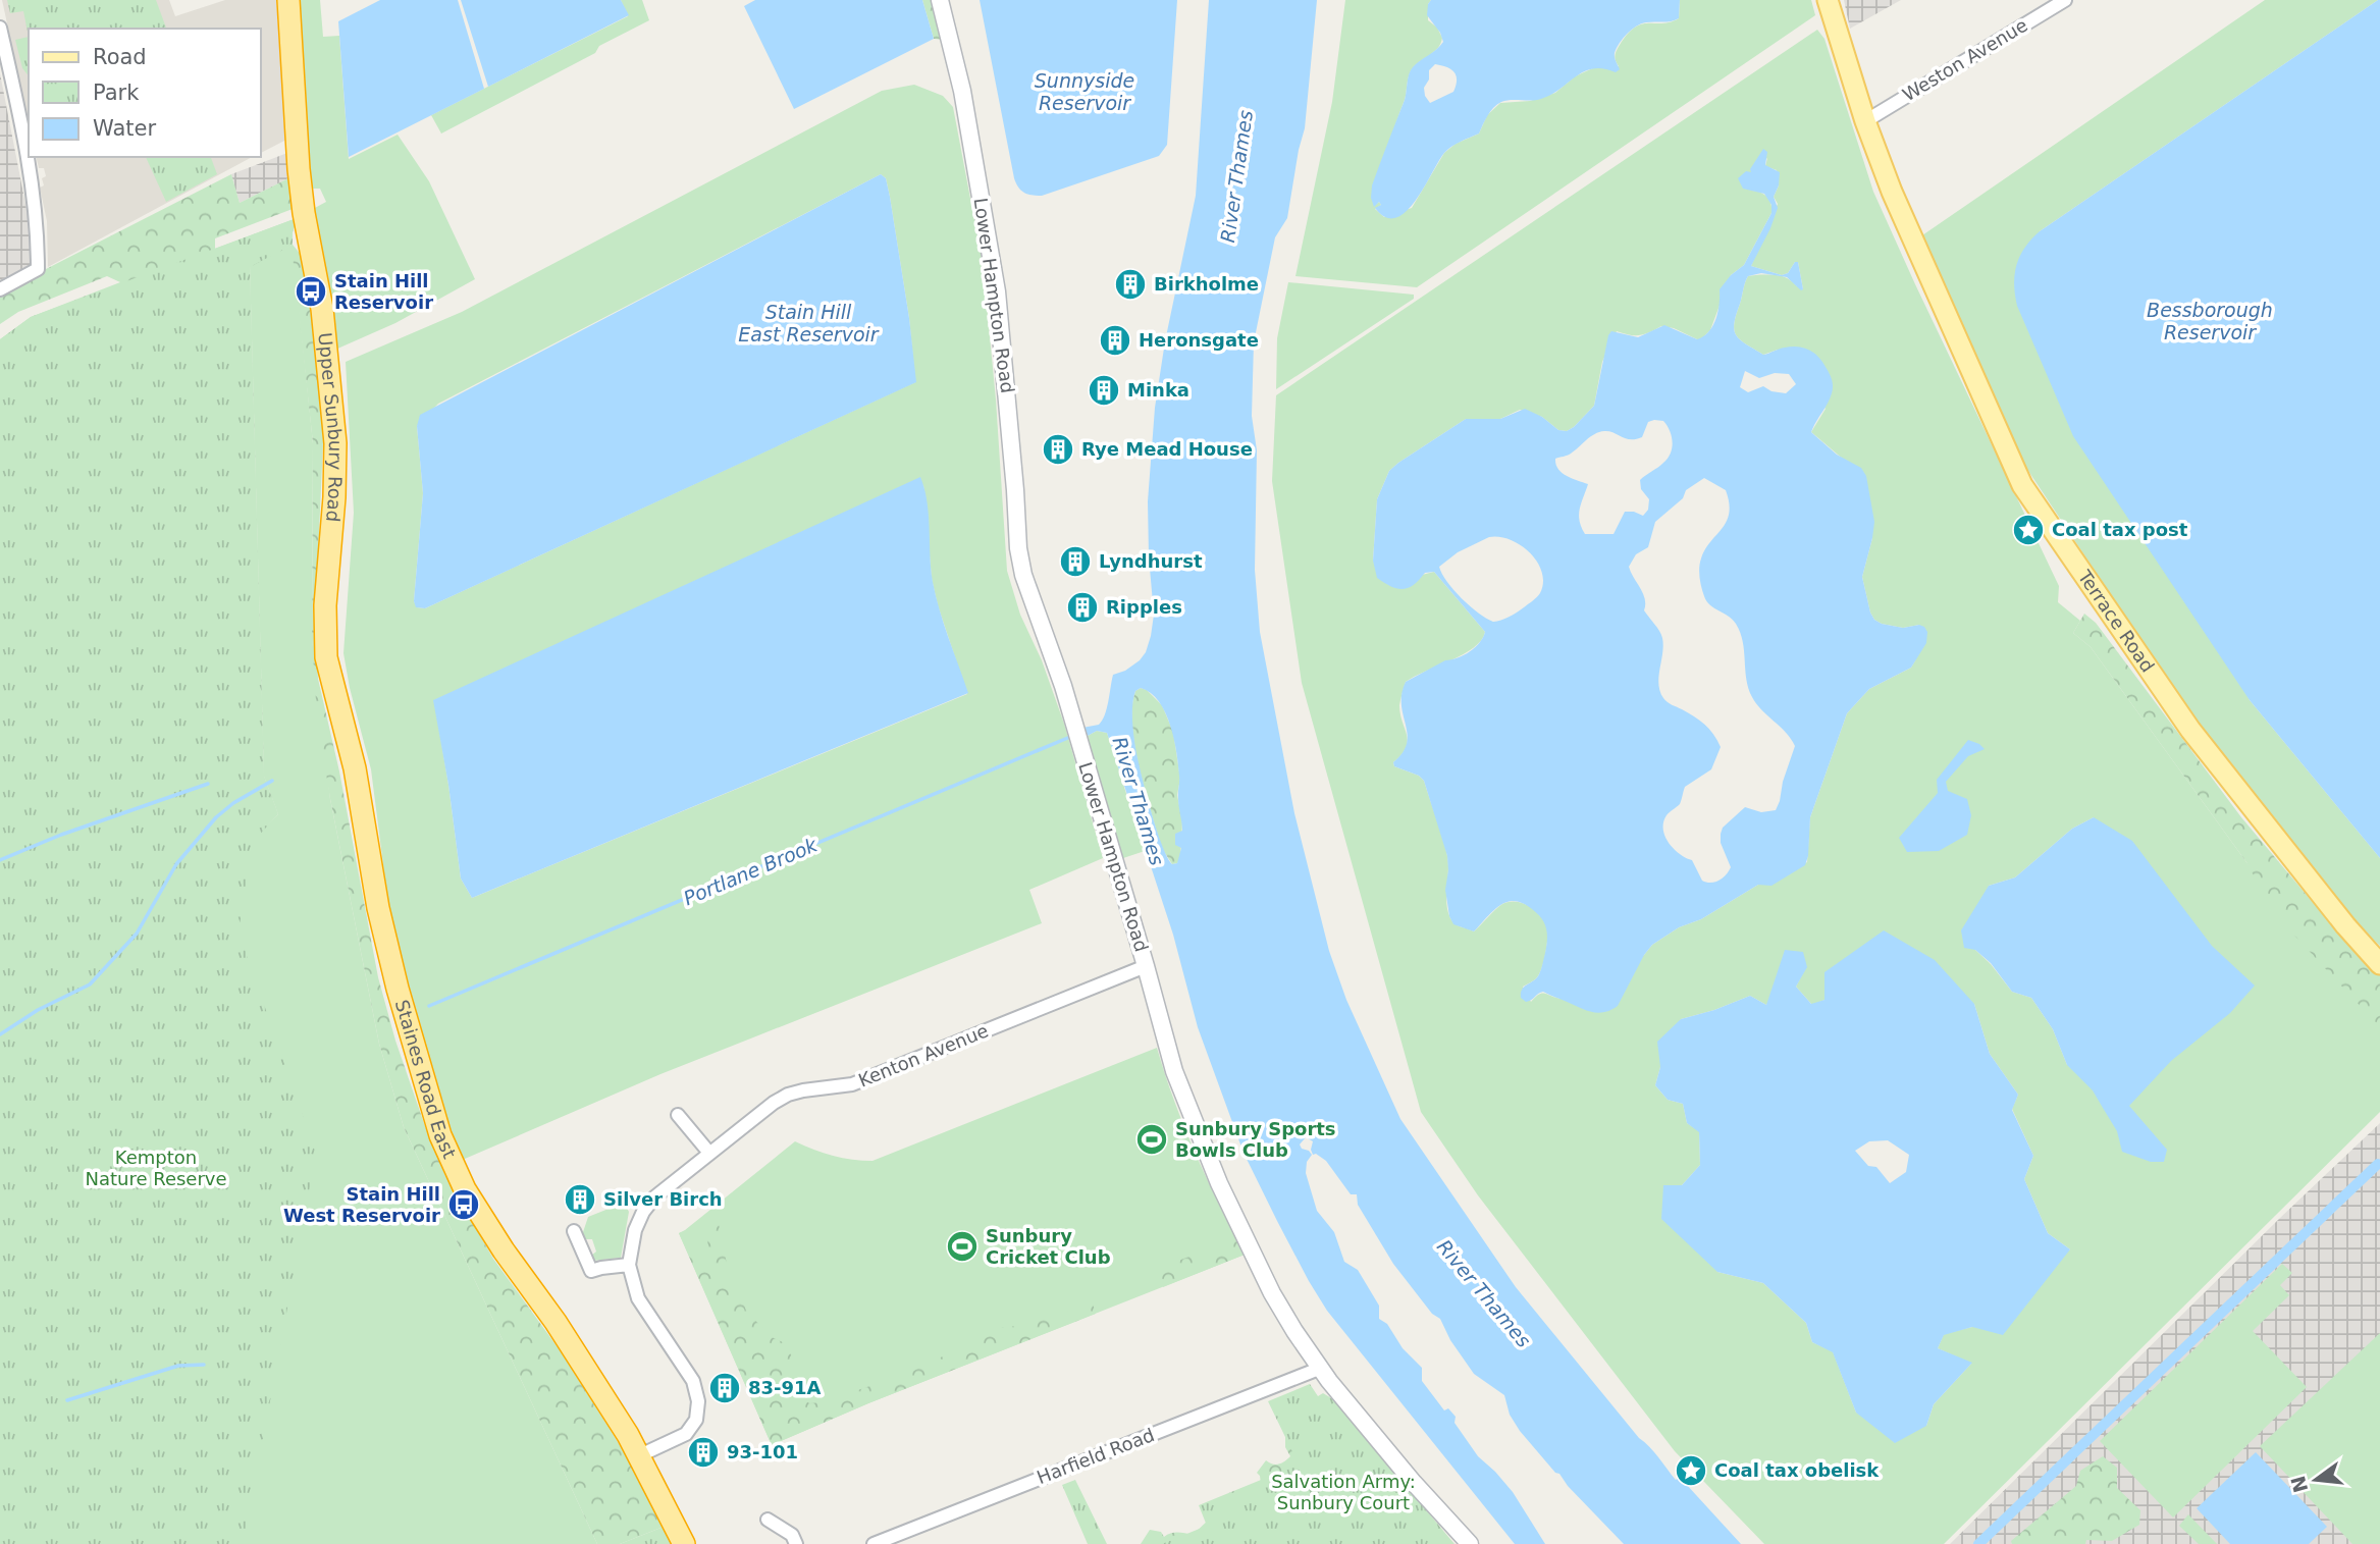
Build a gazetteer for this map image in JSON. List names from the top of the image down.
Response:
{
  "streets": {
    "highway": ["Upper Sunbury Road", "Staines Road East"],
    "main road": ["Terrace Road"],
    "street": [
      "Weston Avenue",
      "Lower Hampton Road",
      "Kenton Avenue",
      "Harfield Road"
    ]
  },
  "crossings": [
    ["Weston Avenue", "Terrace Road"],
    ["Lower Hampton Road", "Kenton Avenue"],
    ["Lower Hampton Road", "Harfield Road"],
    ["Upper Sunbury Road", "Staines Road East"],
    ["Kenton Avenue", "Staines Road East"]
  ],
  "water": [
    "Sunnyside Reservoir",
    "River Thames",
    "Bessborough Reservoir",
    "Stain Hill East Reservoir",
    "Portlane Brook"
  ],
  "parks": ["Kempton Nature Reserve", "Salvation Army: Sunbury Court"],
  "places": {
    "building": [
      "Birkholme",
      "Heronsgate",
      "Minka",
      "Rye Mead House",
      "Lyndhurst",
      "Ripples",
      "Silver Birch",
      "83-91A",
      "93-101"
    ],
    "bus stop": ["Stain Hill Reservoir", "Stain Hill West Reservoir"],
    "place": ["Coal tax post", "Coal tax obelisk"],
    "sports": ["Sunbury Sports Bowls Club", "Sunbury Cricket Club"]
  },
  "legend": ["Road", "Park", "Water"],
  "north": "left"
}
